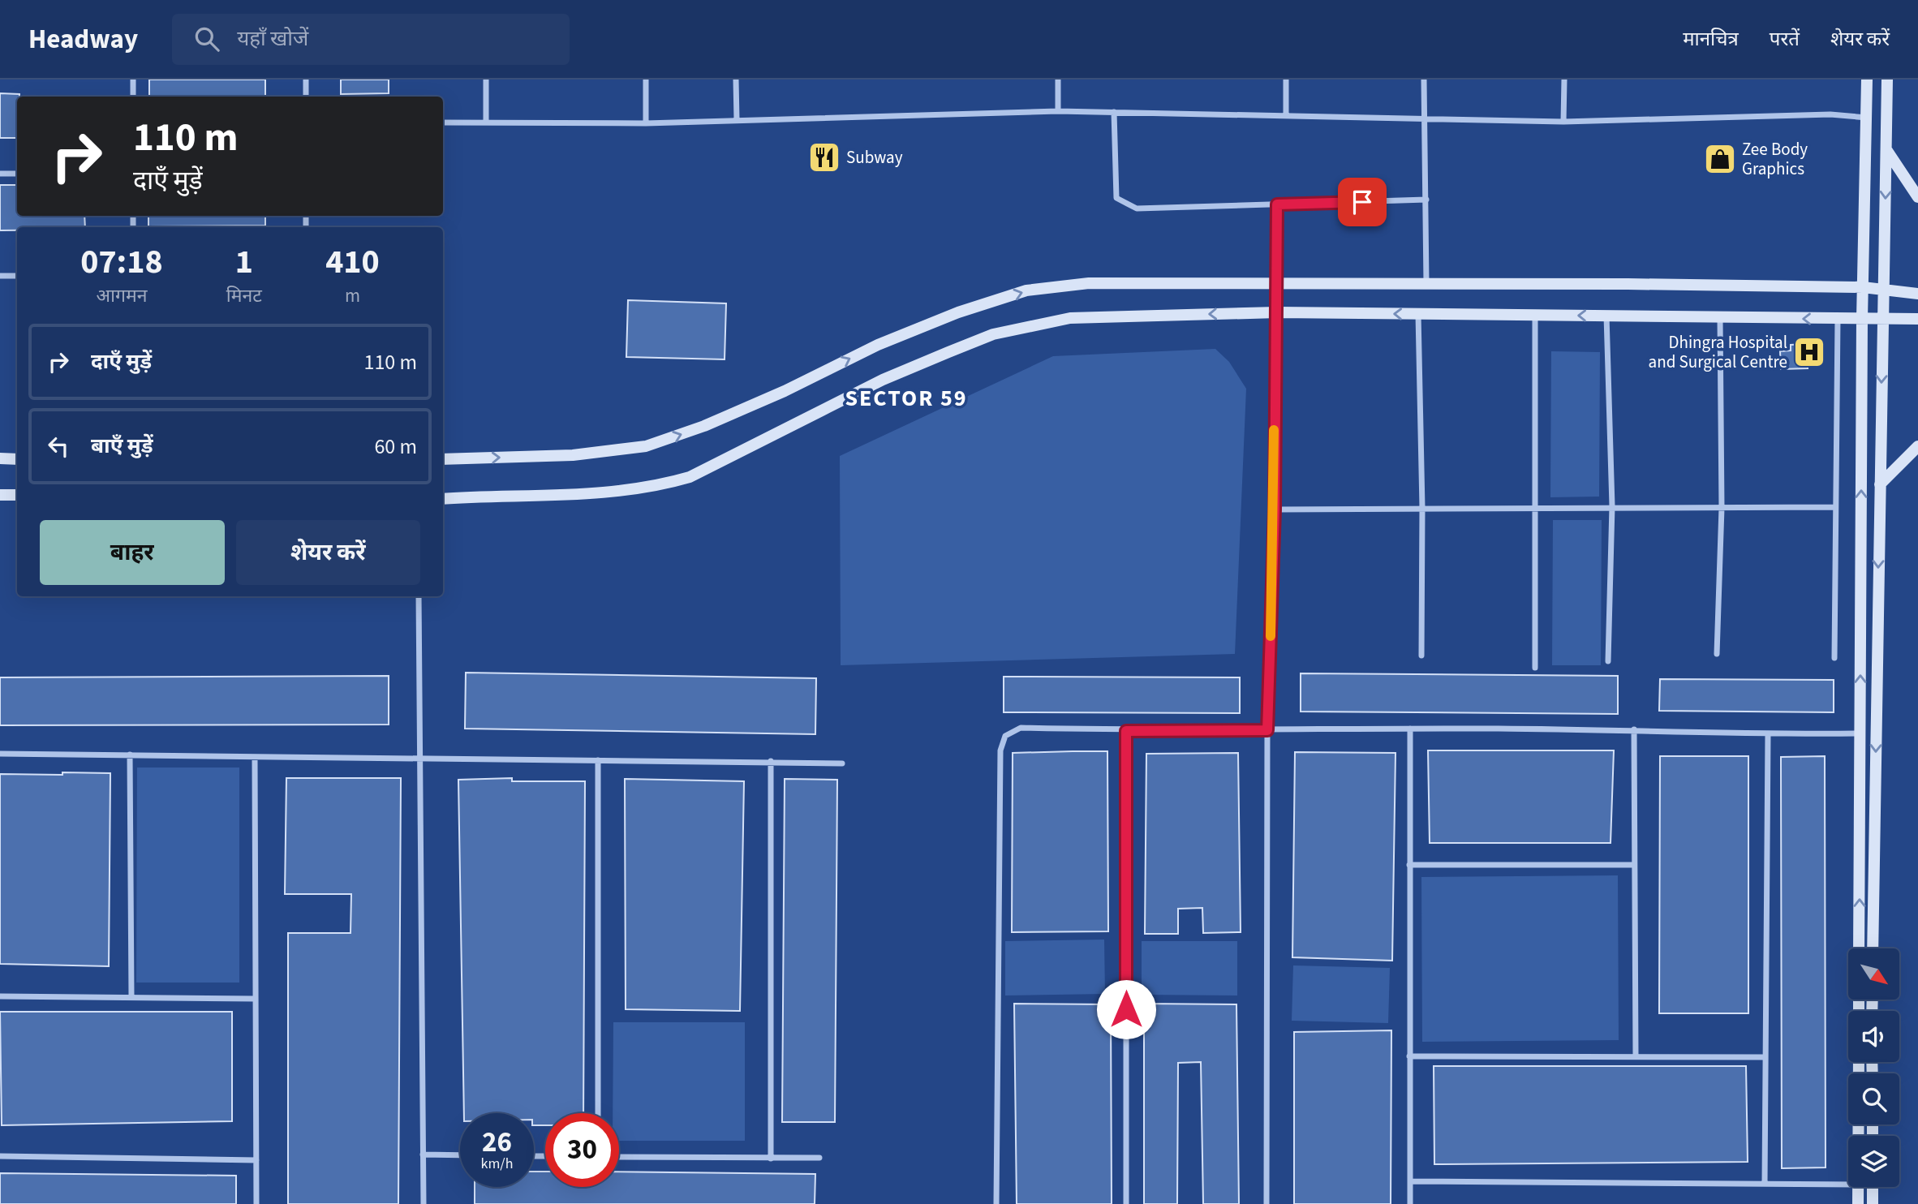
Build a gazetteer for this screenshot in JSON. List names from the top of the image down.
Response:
{
  "districts": ["SECTOR 59"],
  "places": {
    "restaurant": ["Subway"],
    "shop": ["Zee Body Graphics"],
    "hospital": ["Dhingra Hospital and Surgical Centre"]
  },
  "north": "bottom right",
  "page": {
    "header": "Headway",
    "search": "यहाँ खोजें",
    "nav": ["मानचित्र", "परतें", "शेयर करें"],
    "turn": ["110 m", "दाएँ मुड़ें"],
    "eta": [
      "07:18",
      "आगमन",
      "1",
      "मिनट",
      "410",
      "m"
    ],
    "list": [
      {
        "name": "दाएँ मुड़ें",
        "value": "110 m"
      },
      {
        "name": "बाएँ मुड़ें",
        "value": "60 m"
      }
    ],
    "buttons": ["बाहर", "शेयर करें"],
    "speed": "26 km/h",
    "limit": "30"
  }
}
